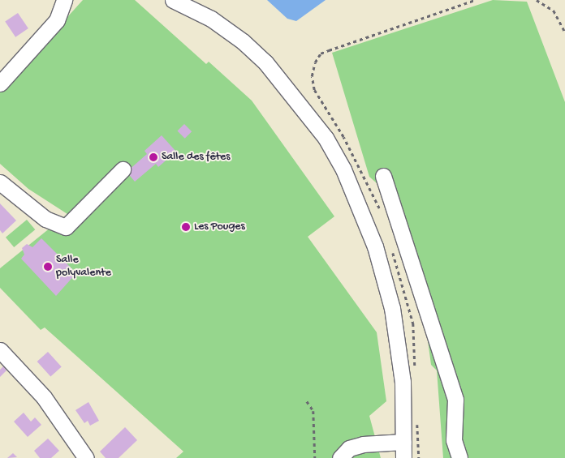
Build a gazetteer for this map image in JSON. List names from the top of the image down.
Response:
{
  "places": ["Salle des fêtes", "Les Pouges", "Salle polyvalente"]
}
